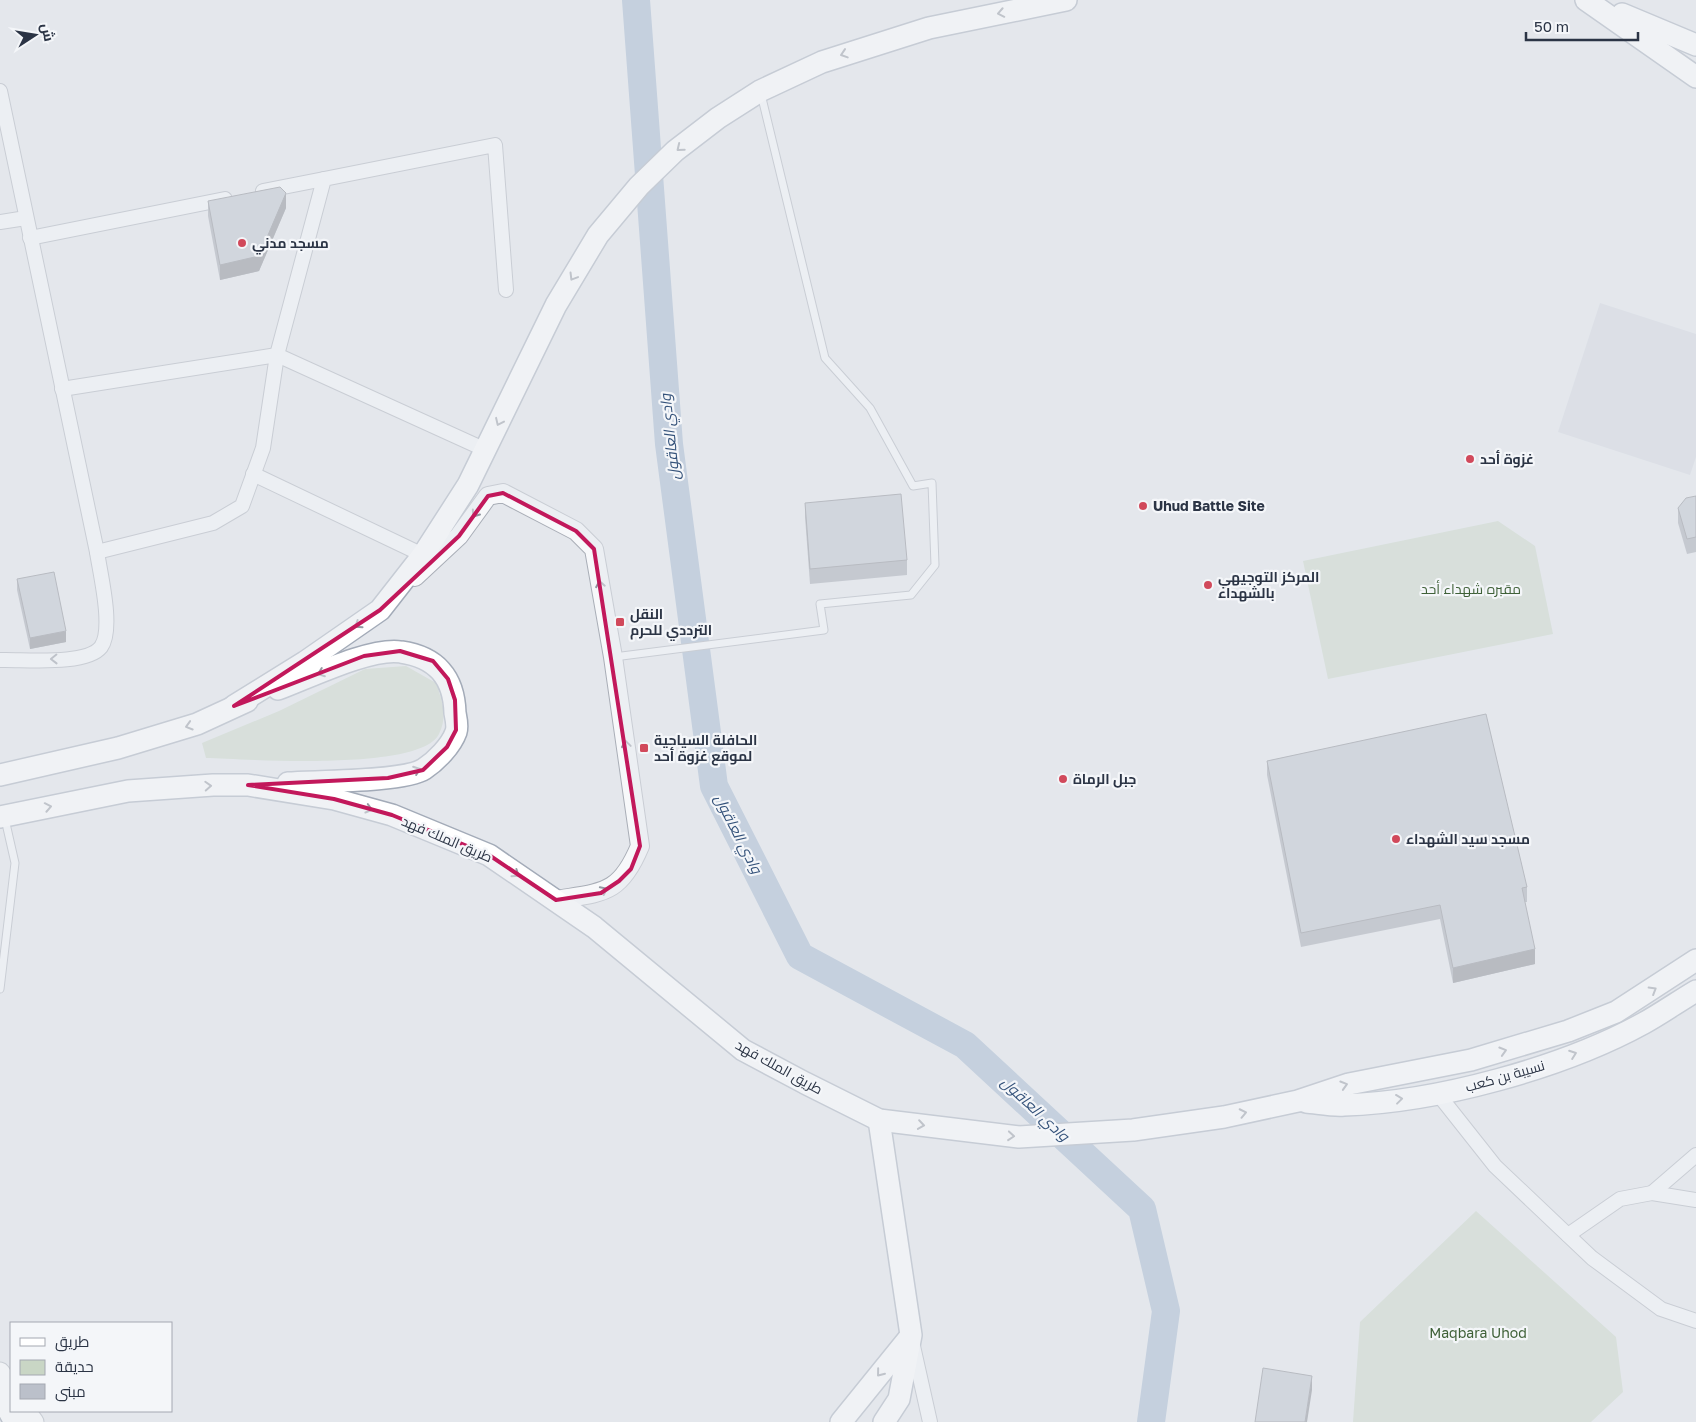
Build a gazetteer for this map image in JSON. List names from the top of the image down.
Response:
{
  "streets": {
    "main road": ["طريق الملك فهد", "نسيبة بن كعب"]
  },
  "crossings": [
    ["طريق الملك فهد", "نسيبة بن كعب"]
  ],
  "one_way": ["طريق الملك فهد"],
  "water": ["وادي العاقول"],
  "parks": ["مقبره شهداء أحد", "Maqbara Uhod"],
  "places": {
    "other": [
      "مسجد مدني",
      "غزوة أحد",
      "Uhud Battle Site",
      "المركز التوجيهي بالشهداء",
      "جبل الرماة",
      "مسجد سيد الشهداء"
    ],
    "transit": ["النقل الترددي للحرم", "الحافلة السياحية لموقع غزوة أحد"]
  },
  "legend": ["طريق", "حديقة", "مبنى"],
  "scale_bar": "50 m",
  "north": "right"
}
